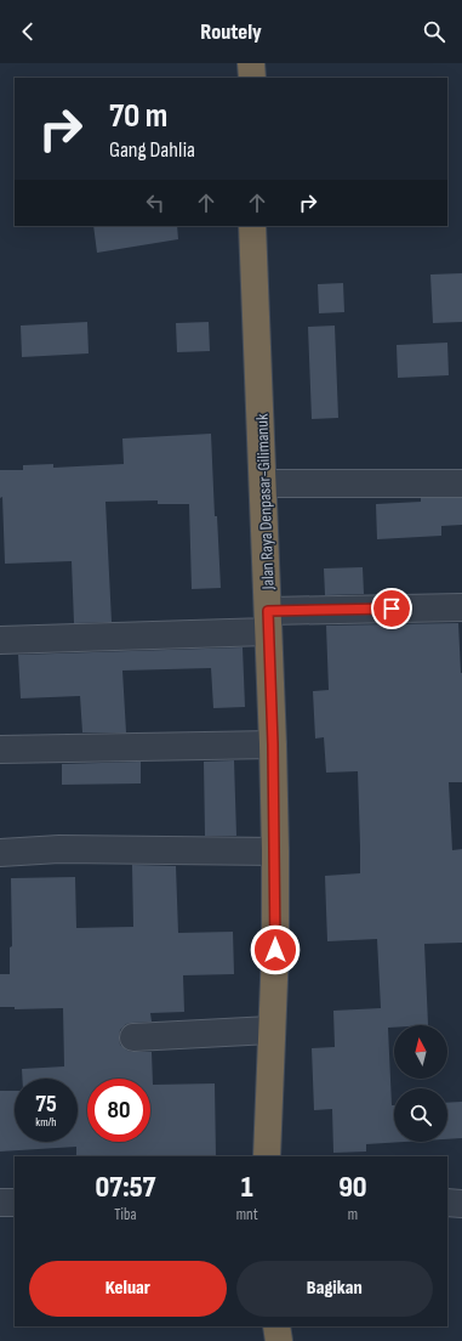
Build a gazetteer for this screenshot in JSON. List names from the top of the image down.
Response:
{
  "streets": {
    "highway": ["Jalan Raya Denpasar-Gilimanuk"]
  },
  "north": "top",
  "page": {
    "header": "Routely",
    "turn": ["70 m", "Gang Dahlia"],
    "speed": "75 km/h",
    "limit": "80",
    "eta": [
      "07:57",
      "Tiba",
      "1",
      "mnt",
      "90",
      "m"
    ],
    "buttons": ["Keluar", "Bagikan"]
  }
}
